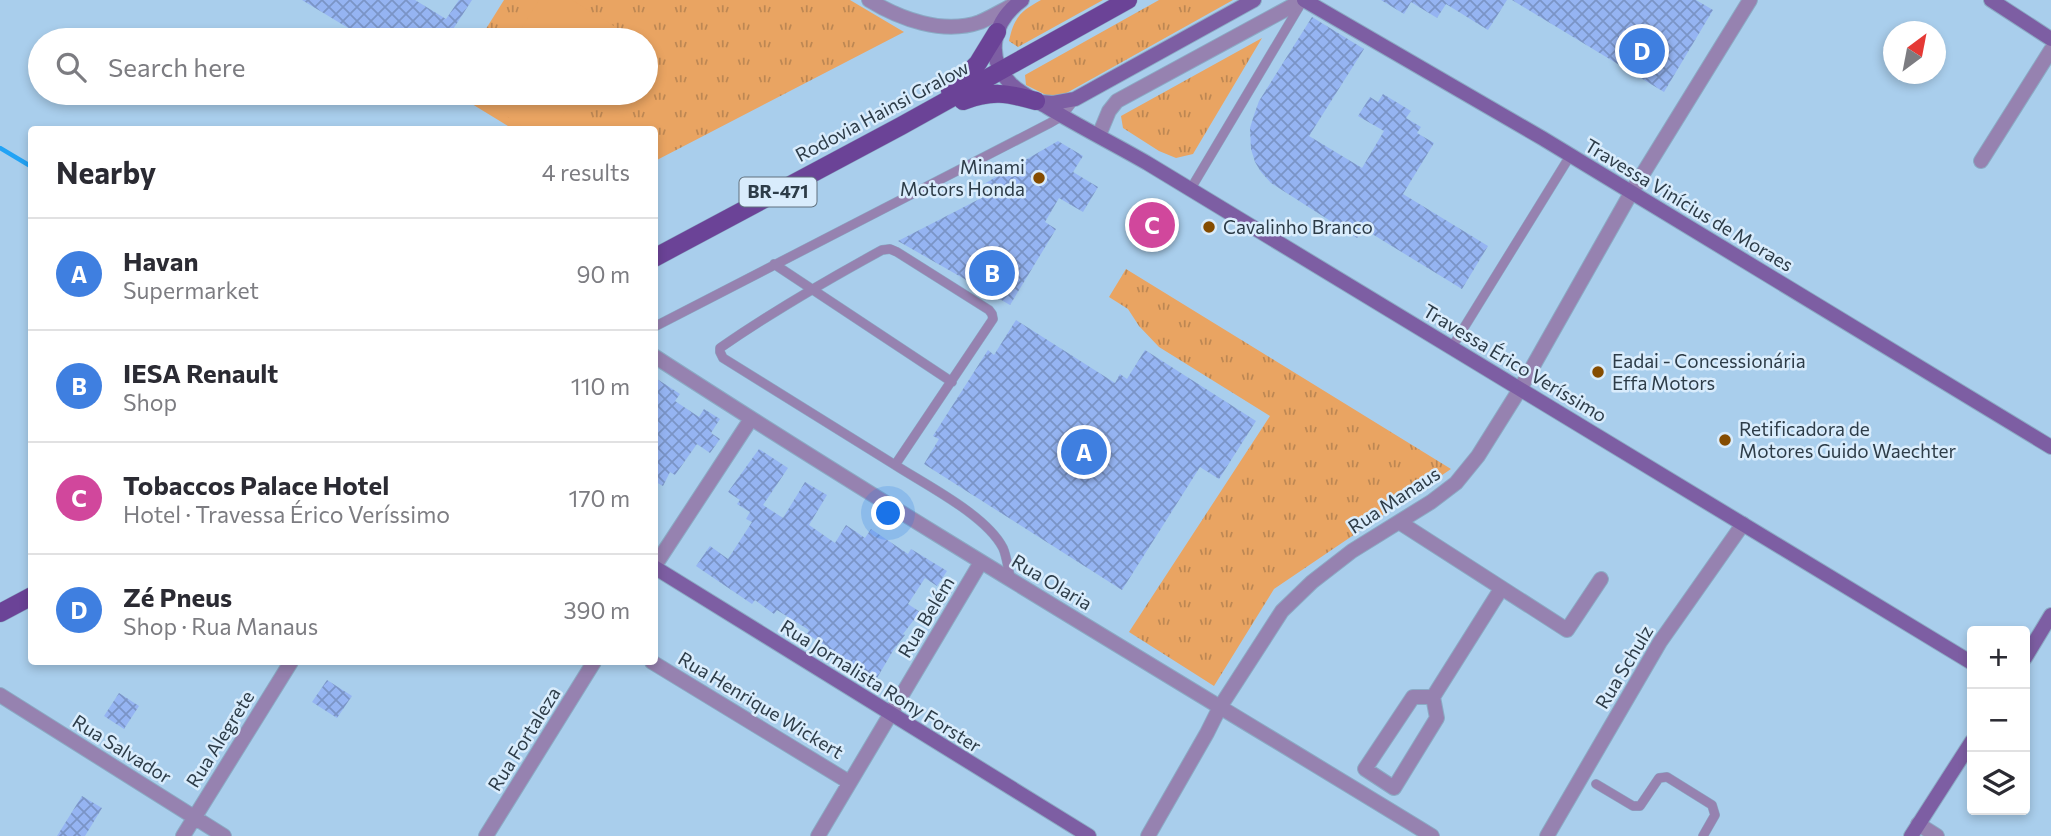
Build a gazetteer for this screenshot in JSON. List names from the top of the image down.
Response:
{
  "streets": {
    "main road": ["Rodovia Hainsi Gralow", "BR-471"],
    "street": [
      "Travessa Vinícius de Moraes",
      "Travessa Érico Veríssimo",
      "Rua Manaus",
      "Rua Olaria",
      "Rua Belém",
      "Rua Schulz",
      "Rua Jornalista Rony Forster",
      "Rua Henrique Wickert",
      "Rua Alegrete",
      "Rua Fortaleza",
      "Rua Salvador"
    ]
  },
  "crossings": [
    ["Rodovia Hainsi Gralow", "Travessa Érico Veríssimo"],
    ["Travessa Vinícius de Moraes", "Rua Manaus"],
    ["Travessa Érico Veríssimo", "Rua Manaus"],
    ["Travessa Érico Veríssimo", "Rua Schulz"],
    ["Rua Manaus", "Rua Olaria"],
    ["Rua Olaria", "Rua Belém"],
    ["Rua Belém", "Rua Jornalista Rony Forster"],
    ["Rua Belém", "Rua Henrique Wickert"],
    ["Rua Alegrete", "Rua Salvador"]
  ],
  "places": [
    "Minami Motors Honda",
    "Cavalinho Branco",
    "Eadai - Concessionária Effa Motors",
    "Retificadora de Motores Guido Waechter"
  ],
  "north": "top right",
  "page": {
    "pins": [
      "D",
      "C",
      "B",
      "A"
    ],
    "search": "Search here",
    "heading": ["Nearby", "4 results"],
    "list": [
      {
        "mark": "A",
        "name": "Havan",
        "note": "Supermarket",
        "value": "90 m"
      },
      {
        "mark": "B",
        "name": "IESA Renault",
        "note": "Shop",
        "value": "110 m"
      },
      {
        "mark": "C",
        "name": "Tobaccos Palace Hotel",
        "note": "Hotel · Travessa Érico Veríssimo",
        "value": "170 m"
      },
      {
        "mark": "D",
        "name": "Zé Pneus",
        "note": "Shop · Rua Manaus",
        "value": "390 m"
      }
    ],
    "map_buttons": ["+", "−"]
  }
}
